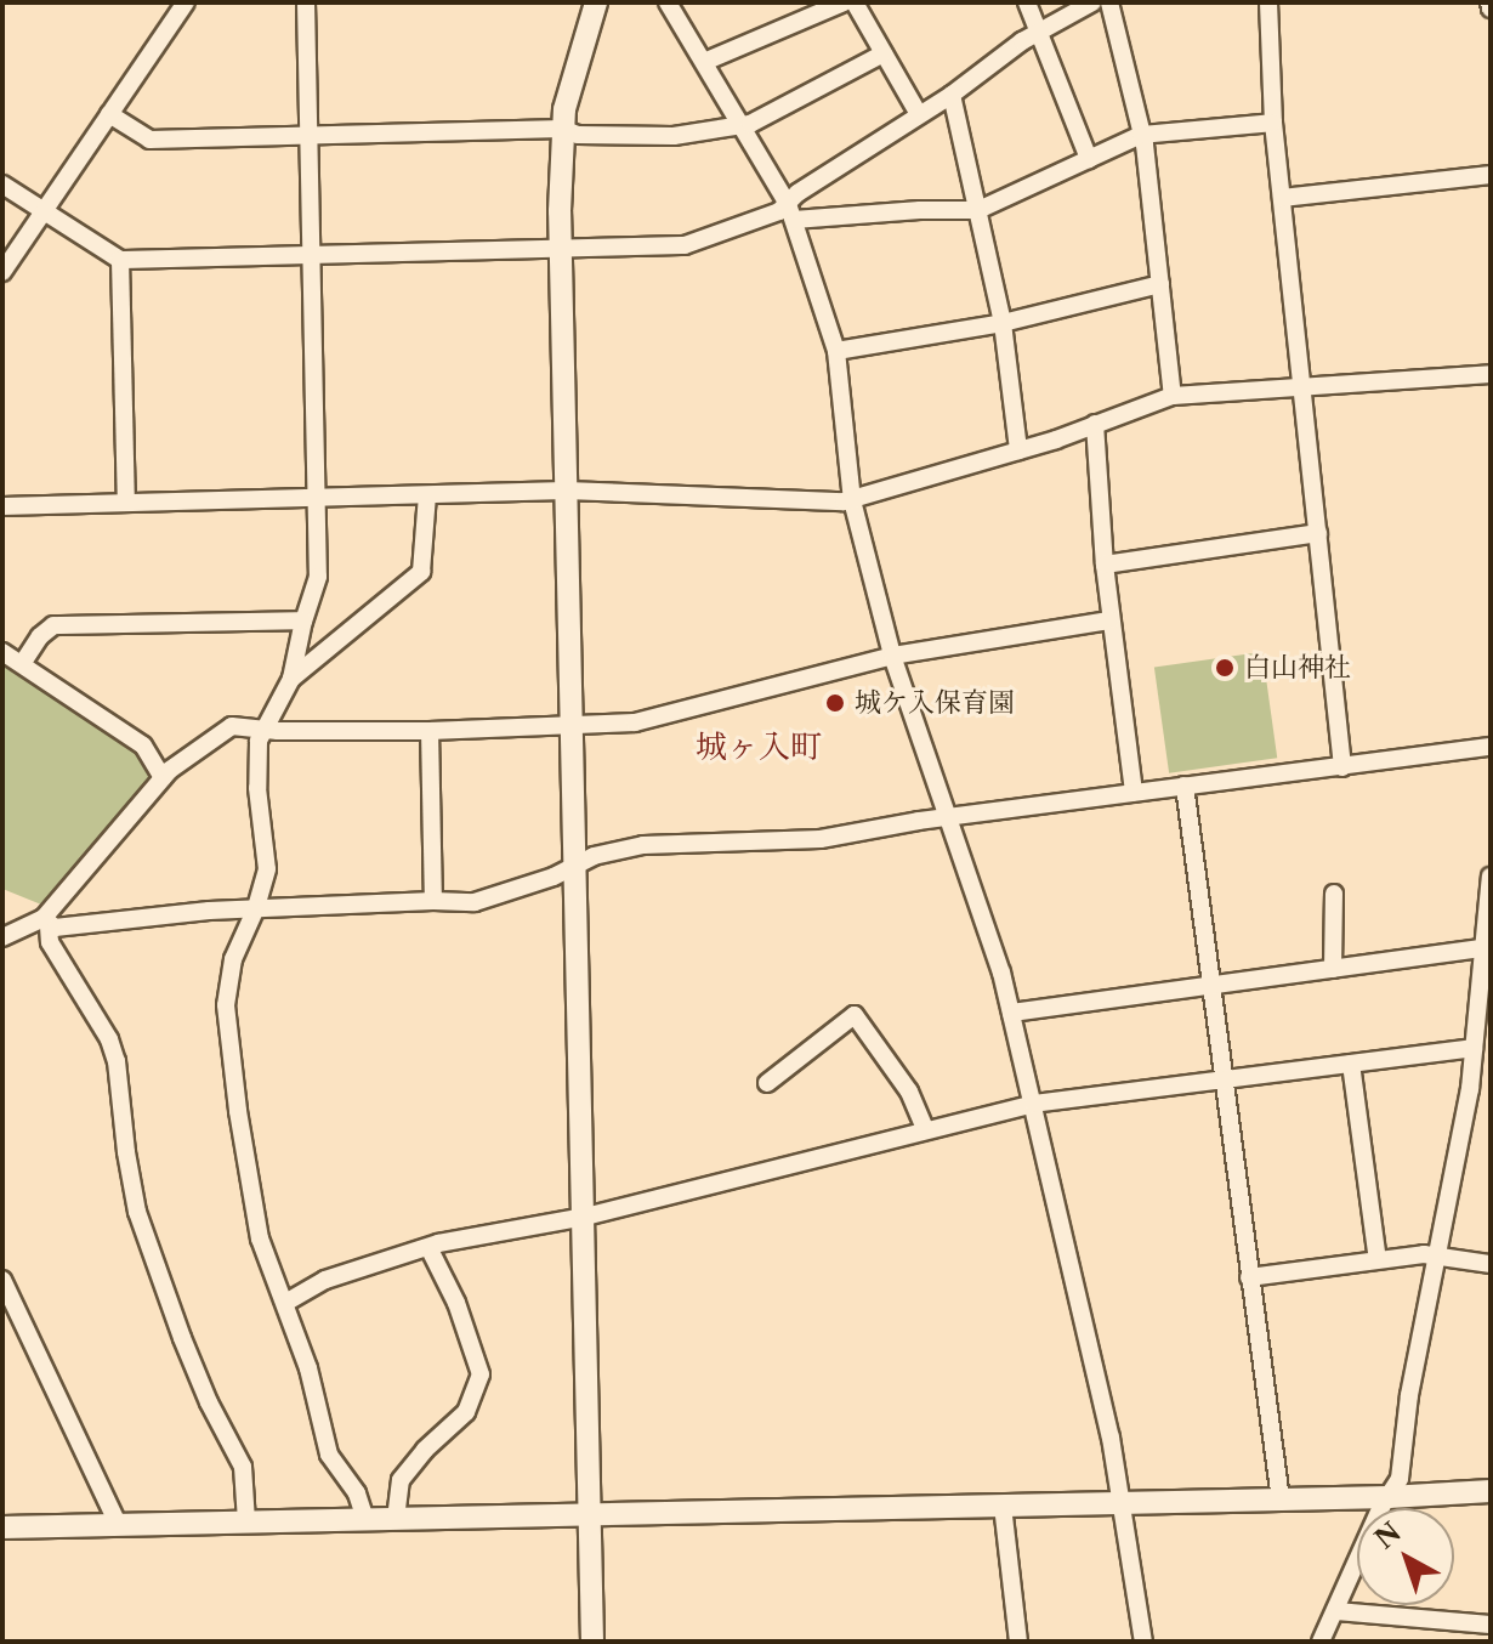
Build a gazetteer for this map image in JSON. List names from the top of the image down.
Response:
{
  "districts": ["城ヶ入町"],
  "places": ["白山神社", "城ケ入保育園"],
  "north": "top left"
}
